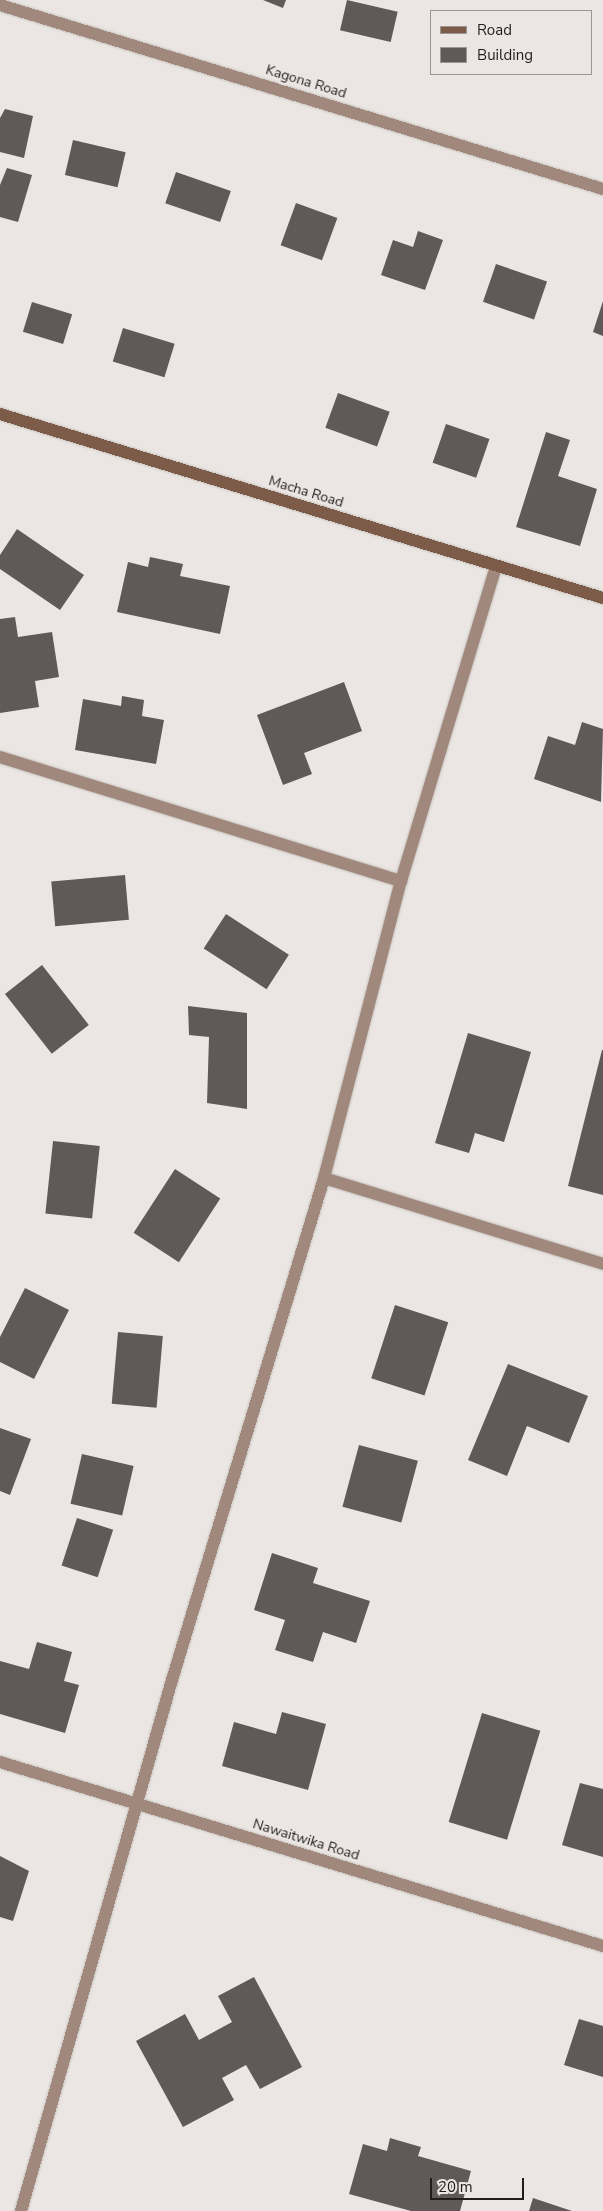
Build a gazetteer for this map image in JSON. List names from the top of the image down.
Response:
{
  "streets": {
    "main road": ["Macha Road"],
    "street": ["Kagona Road", "Nawaitwika Road"]
  },
  "legend": ["Road", "Building"],
  "scale_bar": "20 m"
}
